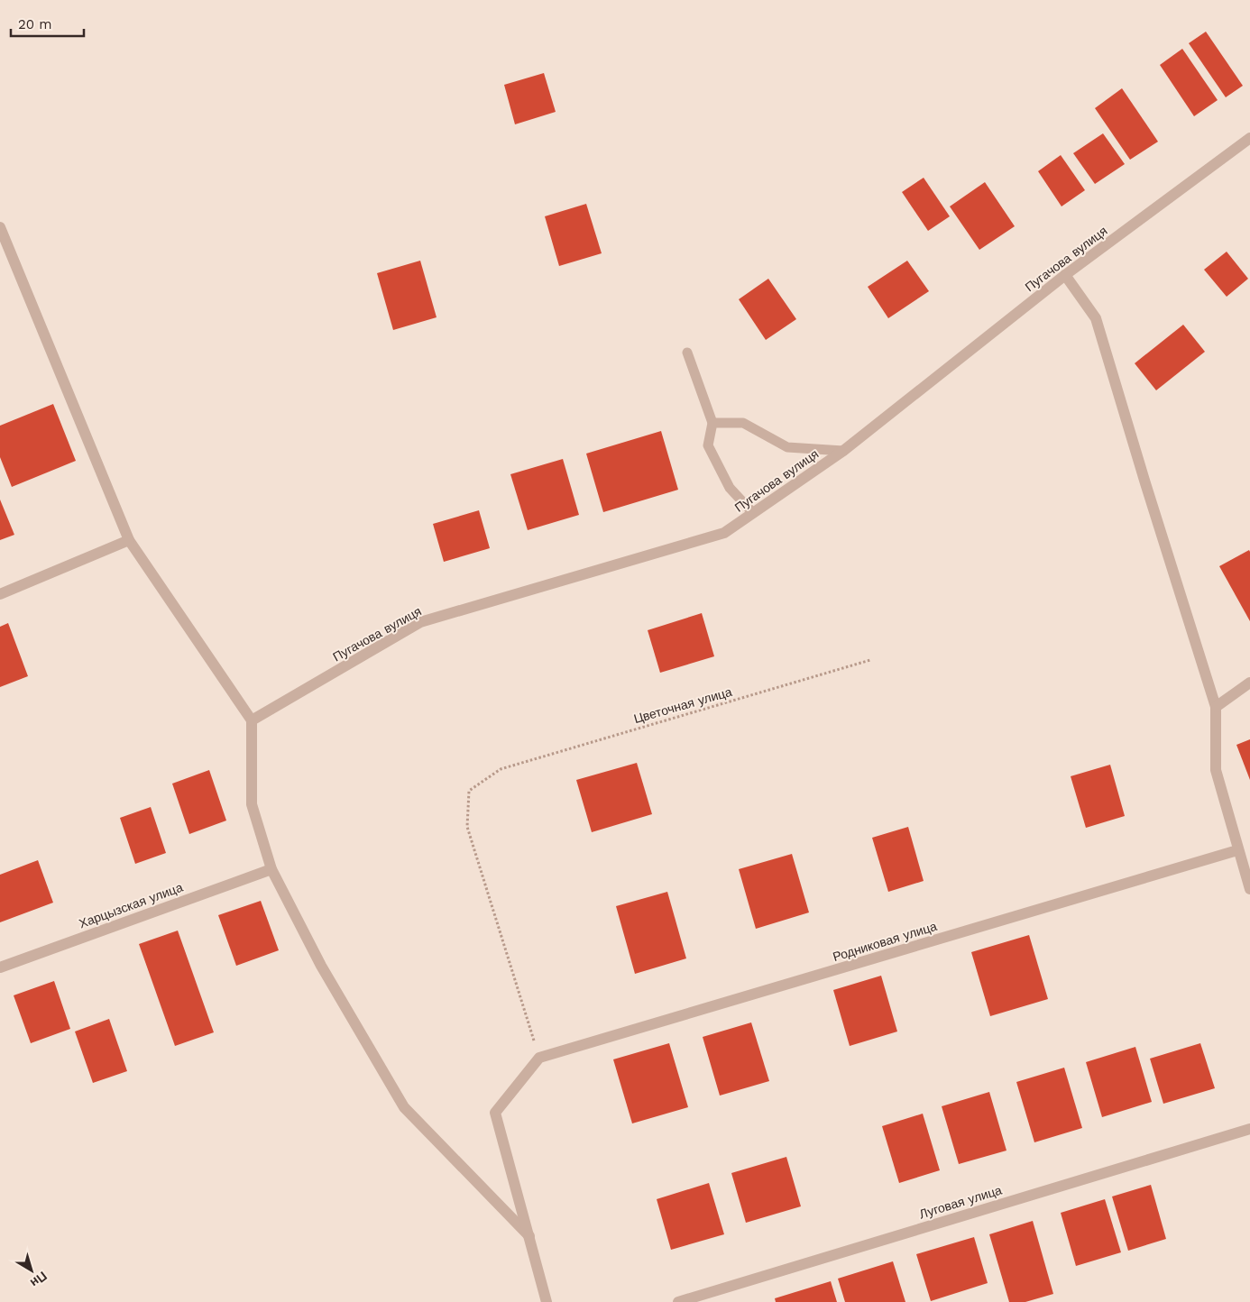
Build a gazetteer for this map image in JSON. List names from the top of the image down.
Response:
{
  "streets": {
    "street": [
      "Пугачова вулиця",
      "Харцызская улица",
      "Родниковая улица",
      "Луговая улица"
    ],
    "path": ["Цветочная улица"]
  },
  "crossings": [
    ["Цветочная улица", "Родниковая улица"]
  ],
  "scale_bar": "20 m",
  "north": "bottom right"
}
